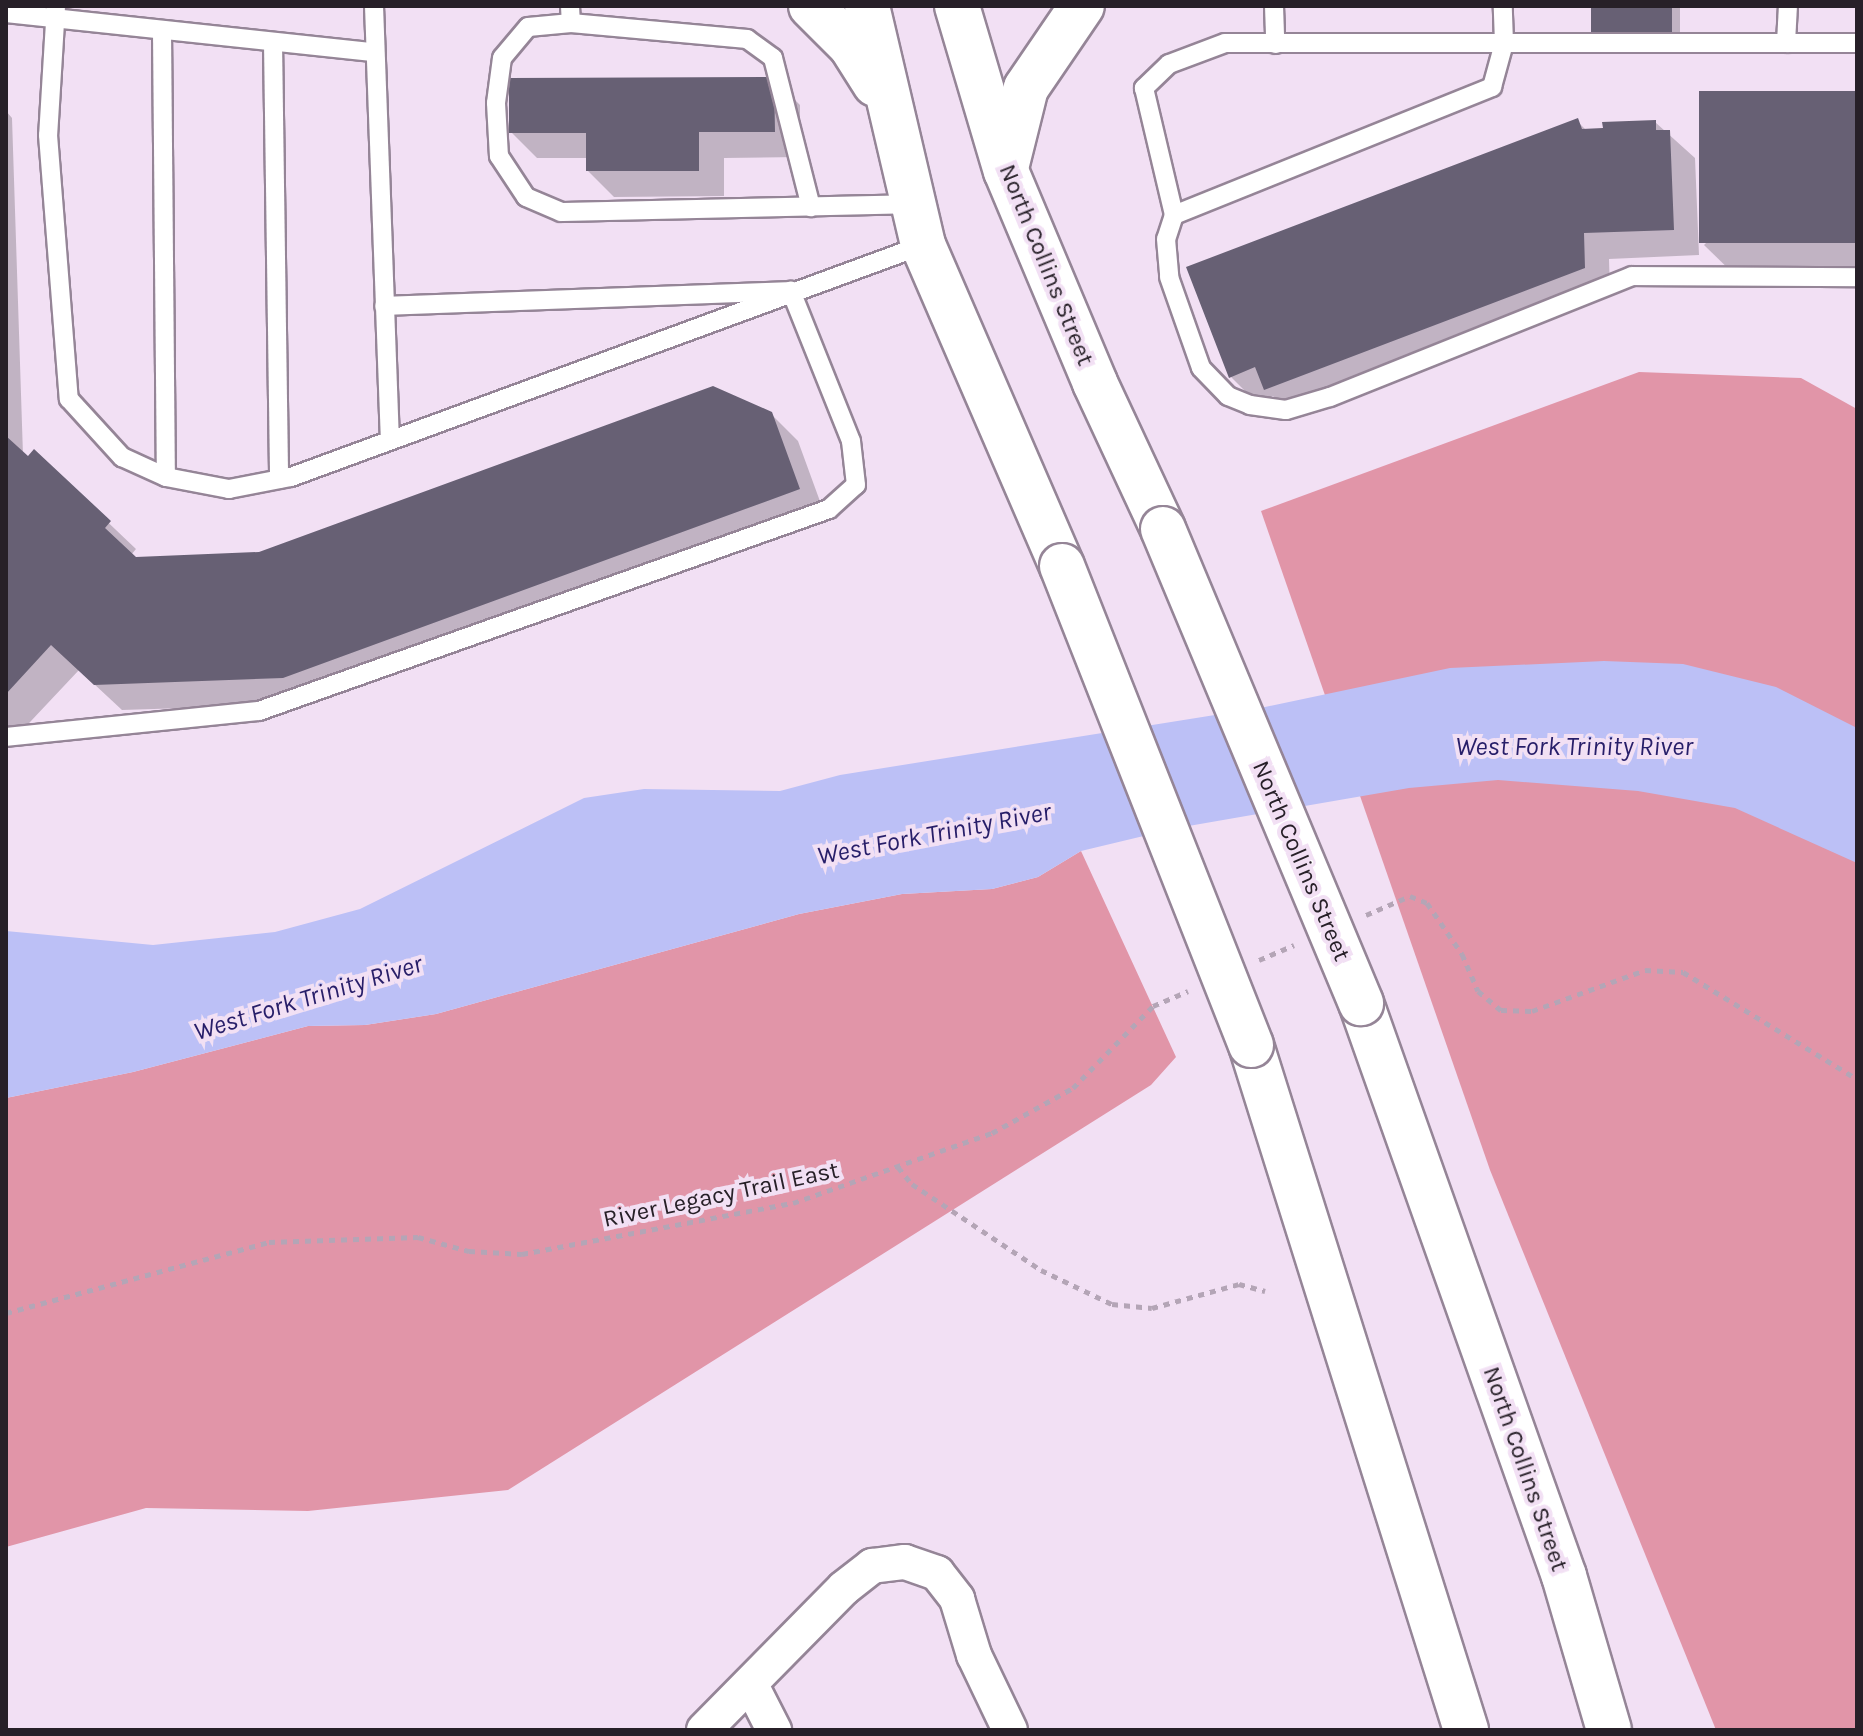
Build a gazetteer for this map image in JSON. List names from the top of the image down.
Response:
{
  "streets": {
    "main road": ["North Collins Street"],
    "path": ["River Legacy Trail East"]
  },
  "water": ["West Fork Trinity River"]
}
